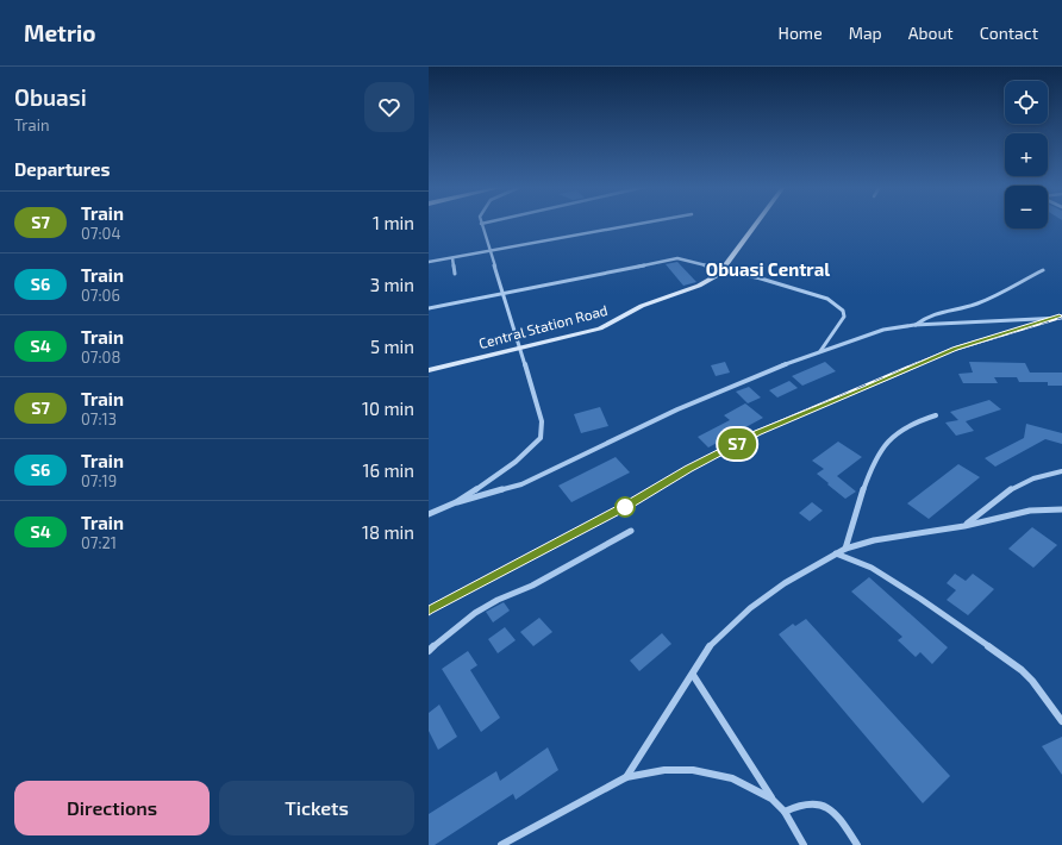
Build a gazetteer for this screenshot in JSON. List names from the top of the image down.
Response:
{
  "streets": {
    "street": ["Central Station Road"]
  },
  "districts": ["Obuasi Central"],
  "page": {
    "header": "Metrio",
    "nav": [
      "Home",
      "Map",
      "About",
      "Contact"
    ],
    "heading": [
      ["Obuasi", "Train"],
      "Departures"
    ],
    "on_map": "S7",
    "map_buttons": ["+", "−"],
    "list": [
      {
        "mark": "S7",
        "name": "Train",
        "note": "07:04",
        "value": "1 min"
      },
      {
        "mark": "S6",
        "name": "Train",
        "note": "07:06",
        "value": "3 min"
      },
      {
        "mark": "S4",
        "name": "Train",
        "note": "07:08",
        "value": "5 min"
      },
      {
        "mark": "S7",
        "name": "Train",
        "note": "07:13",
        "value": "10 min"
      },
      {
        "mark": "S6",
        "name": "Train",
        "note": "07:19",
        "value": "16 min"
      },
      {
        "mark": "S4",
        "name": "Train",
        "note": "07:21",
        "value": "18 min"
      }
    ],
    "buttons": ["Directions", "Tickets"]
  }
}
